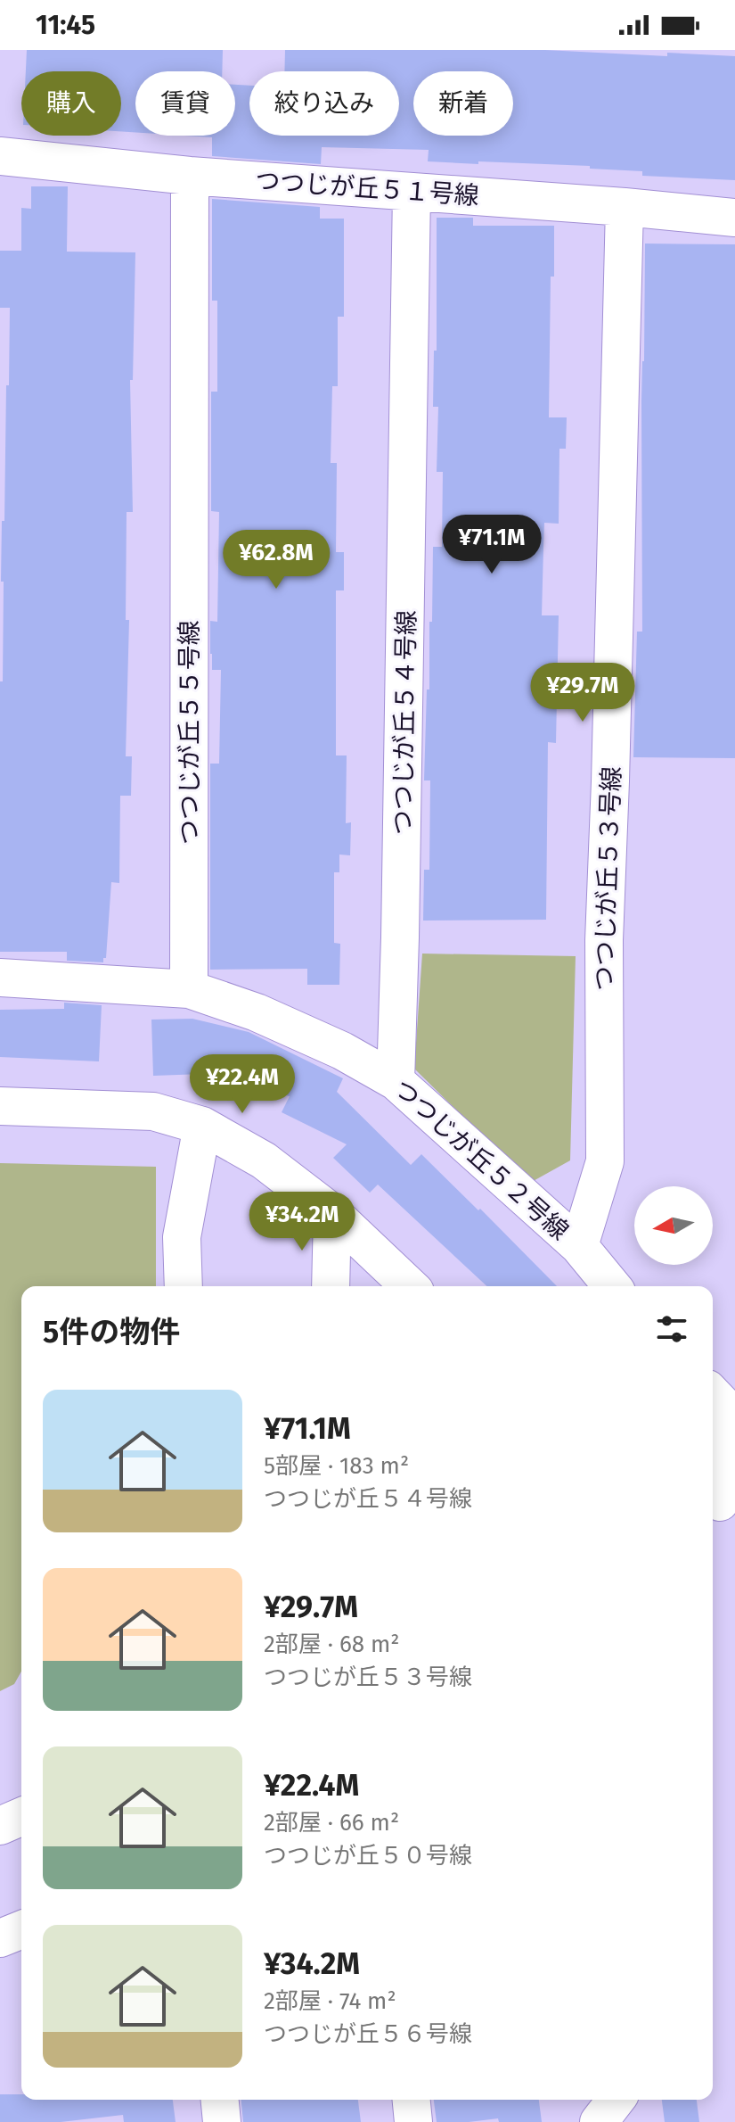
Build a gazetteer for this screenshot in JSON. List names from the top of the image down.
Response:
{
  "streets": {
    "street": [
      "つつじが丘５１号線",
      "つつじが丘５４号線",
      "つつじが丘５５号線",
      "つつじが丘５３号線",
      "つつじが丘５２号線"
    ]
  },
  "crossings": [
    ["つつじが丘５１号線", "つつじが丘５４号線"],
    ["つつじが丘５１号線", "つつじが丘５５号線"],
    ["つつじが丘５１号線", "つつじが丘５３号線"],
    ["つつじが丘５４号線", "つつじが丘５２号線"],
    ["つつじが丘５５号線", "つつじが丘５２号線"],
    ["つつじが丘５３号線", "つつじが丘５２号線"]
  ],
  "north": "left",
  "page": {
    "status": "11:45",
    "chip": [
      "購入",
      "賃貸",
      "絞り込み",
      "新着"
    ],
    "price": [
      "¥71.1M",
      "¥62.8M",
      "¥29.7M",
      "¥22.4M",
      "¥34.2M"
    ],
    "heading": "5件の物件",
    "list": [
      {
        "name": "¥71.1M",
        "note": "5部屋 · 183 m² · つつじが丘５４号線"
      },
      {
        "name": "¥29.7M",
        "note": "2部屋 · 68 m² · つつじが丘５３号線"
      },
      {
        "name": "¥22.4M",
        "note": "2部屋 · 66 m² · つつじが丘５０号線"
      },
      {
        "name": "¥34.2M",
        "note": "2部屋 · 74 m² · つつじが丘５６号線"
      }
    ]
  }
}
